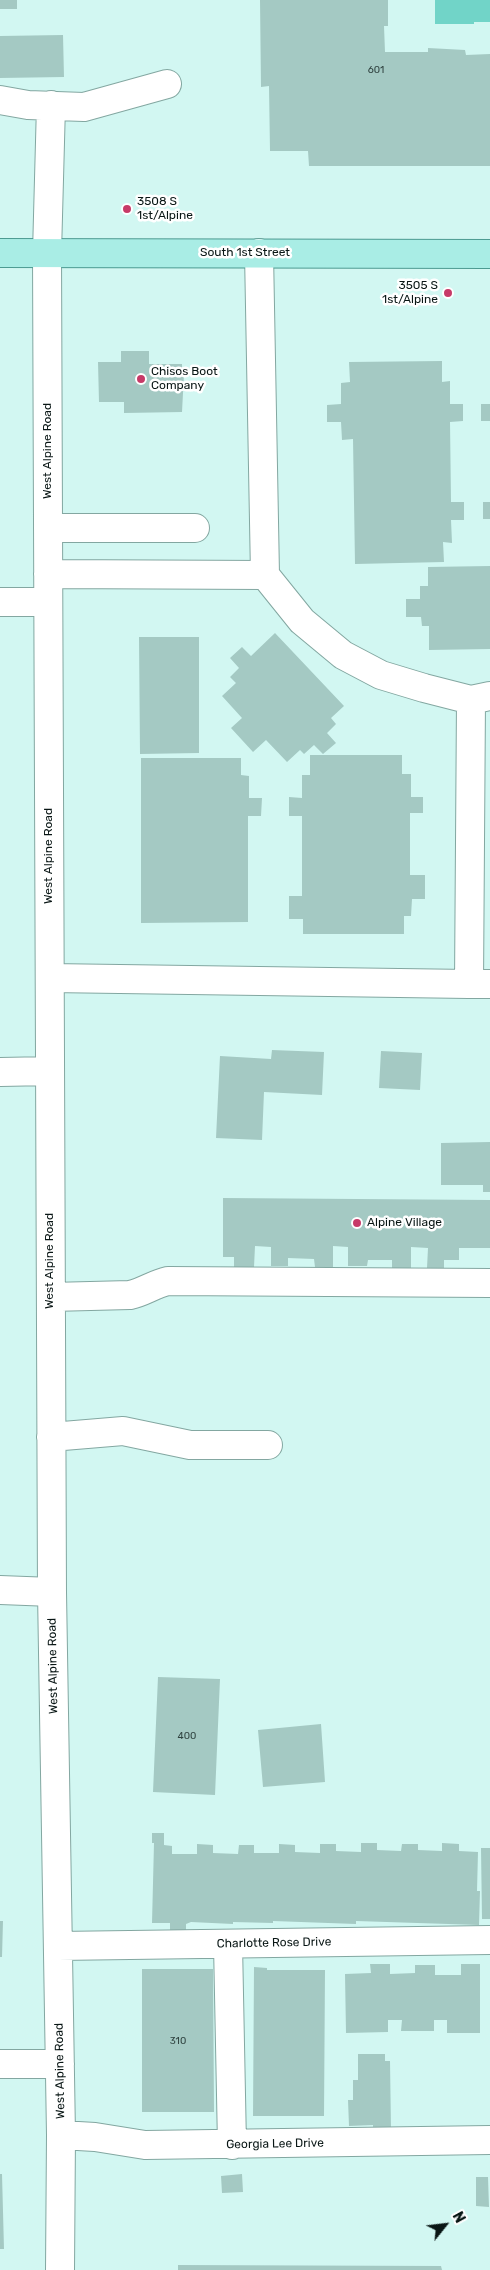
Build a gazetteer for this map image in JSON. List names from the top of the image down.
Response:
{
  "streets": {
    "main road": ["South 1st Street"],
    "street": ["West Alpine Road", "Charlotte Rose Drive", "Georgia Lee Drive"]
  },
  "crossings": [
    ["South 1st Street", "West Alpine Road"],
    ["West Alpine Road", "Charlotte Rose Drive"],
    ["West Alpine Road", "Georgia Lee Drive"]
  ],
  "places": [
    "3508 S 1st/Alpine",
    "3505 S 1st/Alpine",
    "Chisos Boot Company",
    "Alpine Village"
  ],
  "house_numbers": ["601", "400", "310"],
  "north": "top right"
}
